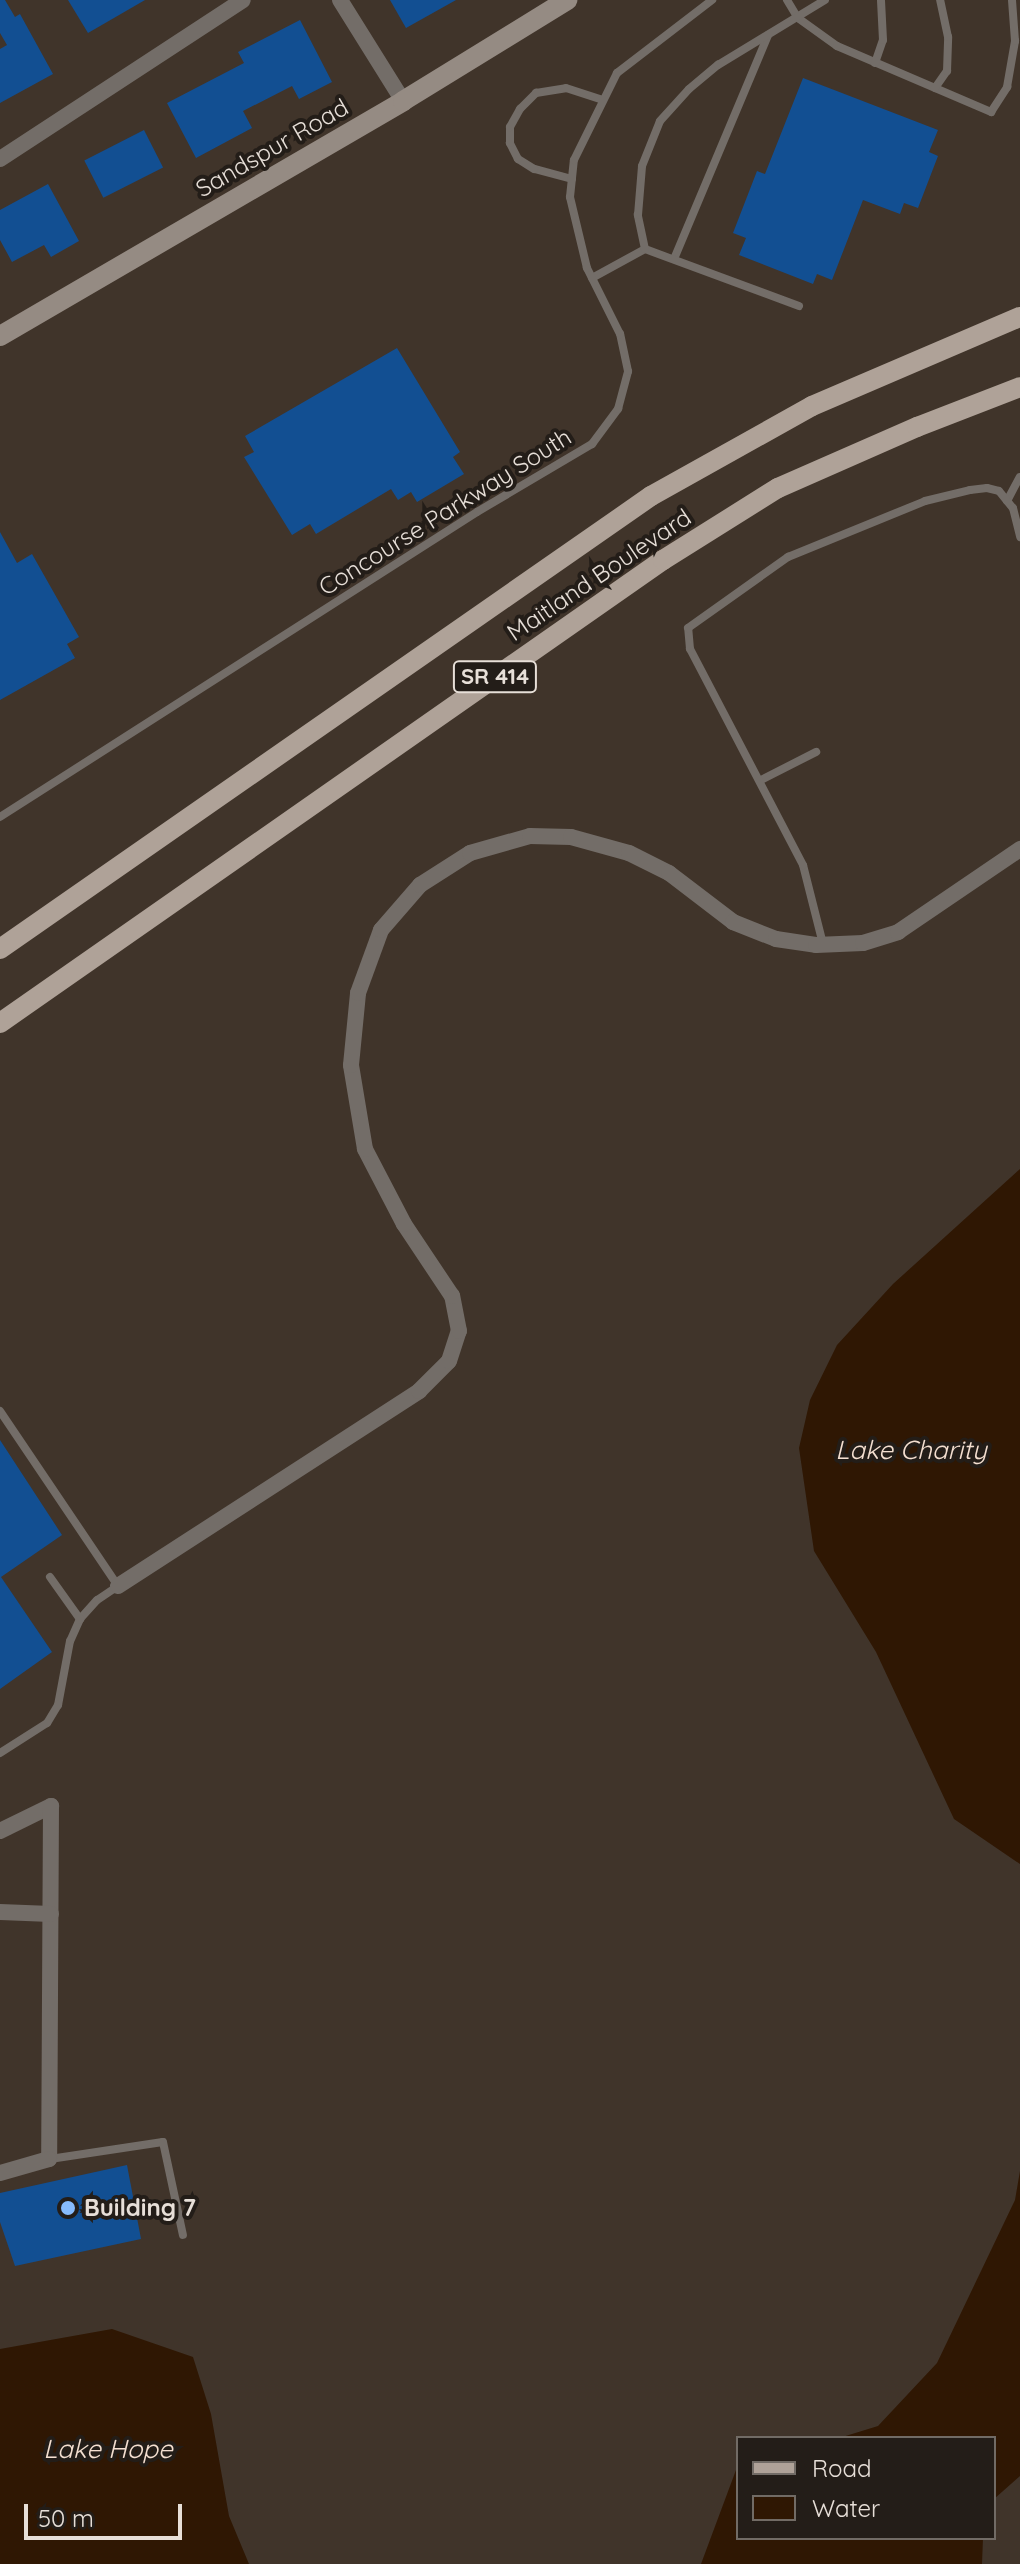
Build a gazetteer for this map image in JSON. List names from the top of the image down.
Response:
{
  "streets": {
    "main road": ["Maitland Boulevard", "SR 414"],
    "street": ["Sandspur Road"],
    "lane": ["Concourse Parkway South"]
  },
  "water": ["Lake Charity", "Lake Hope"],
  "places": ["Building 7"],
  "legend": ["Road", "Water"],
  "scale_bar": "50 m"
}
